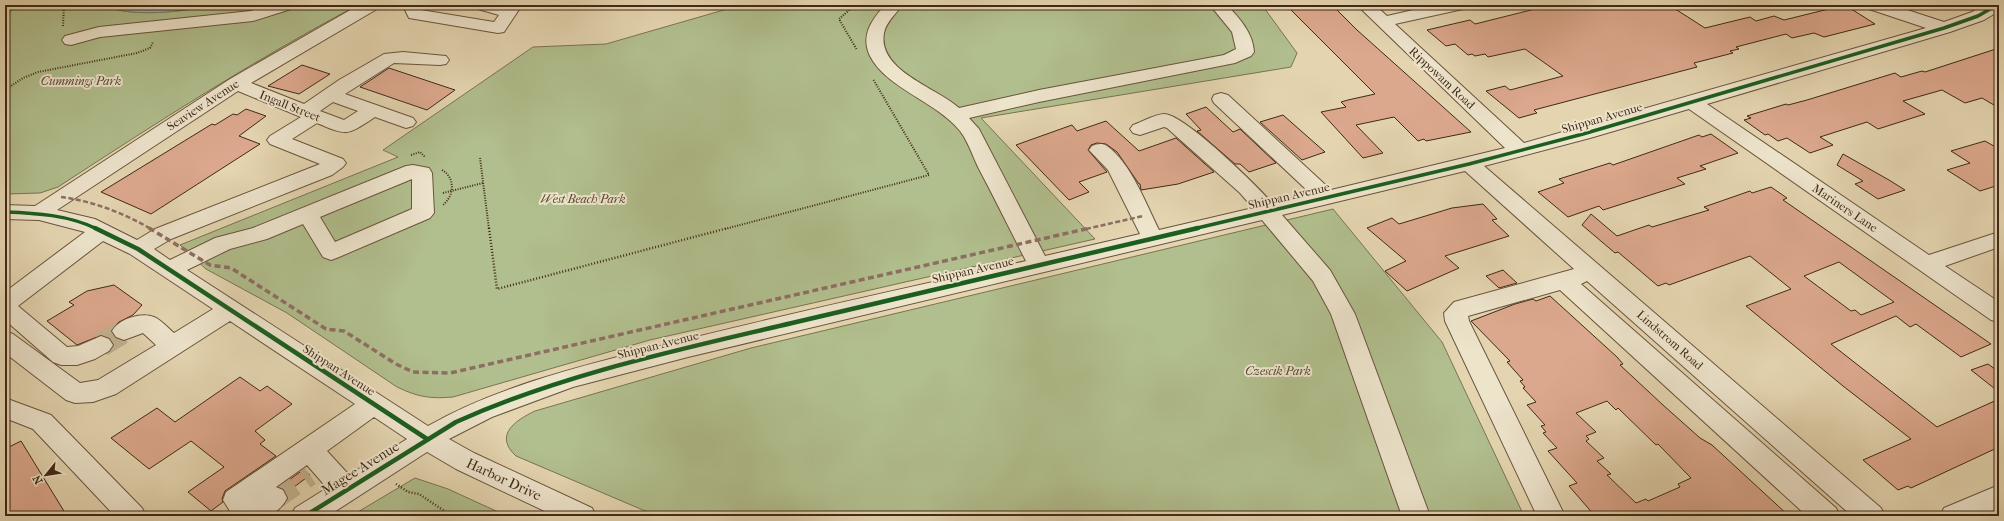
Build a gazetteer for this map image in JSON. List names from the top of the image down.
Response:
{
  "streets": {
    "street": [
      "Rippowam Road",
      "Seaview Avenue",
      "Ingall Street",
      "Shippan Avenue",
      "Mariners Lane",
      "Lindstrom Road",
      "Magee Avenue",
      "Harbor Drive"
    ]
  },
  "crossings": [
    ["Rippowam Road", "Shippan Avenue"],
    ["Seaview Avenue", "Ingall Street"],
    ["Seaview Avenue", "Shippan Avenue"],
    ["Shippan Avenue", "Mariners Lane"],
    ["Shippan Avenue", "Lindstrom Road"],
    ["Shippan Avenue", "Magee Avenue"],
    ["Shippan Avenue", "Harbor Drive"],
    ["Magee Avenue", "Harbor Drive"]
  ],
  "parks": ["Cummings Park", "West Beach Park", "Czescik Park"],
  "north": "bottom left"
}
